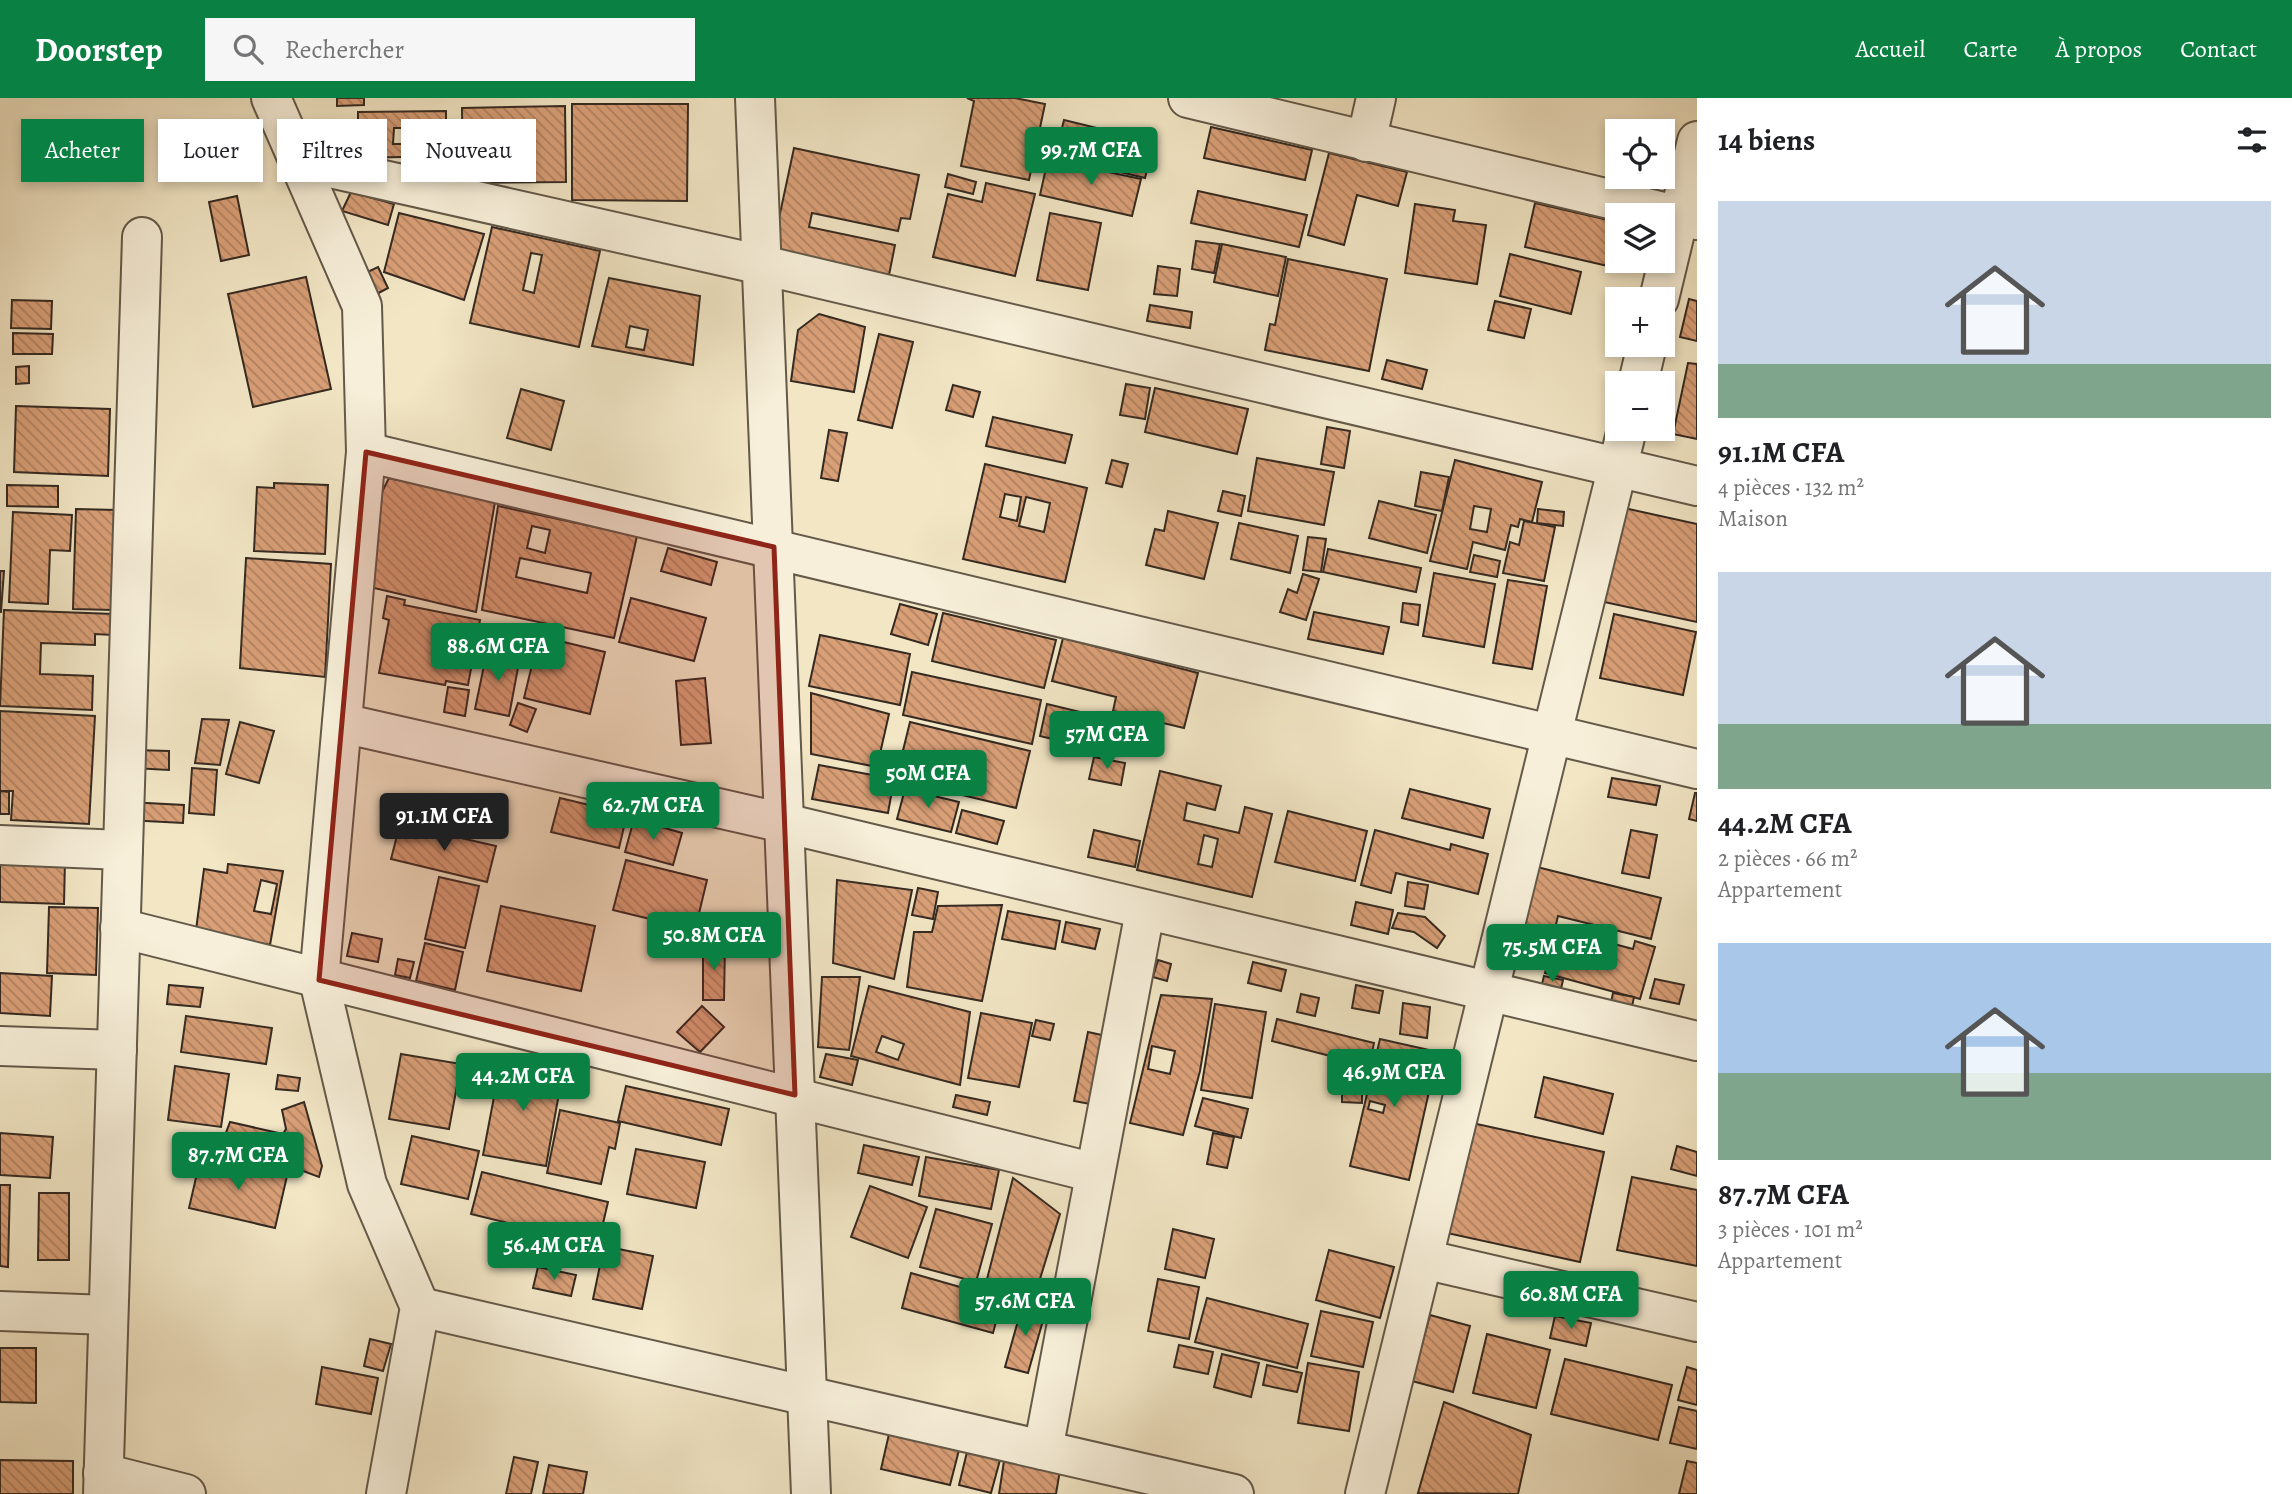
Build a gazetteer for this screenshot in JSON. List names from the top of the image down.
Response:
{
  "page": {
    "header": "Doorstep",
    "search": "Rechercher",
    "nav": [
      "Accueil",
      "Carte",
      "À propos",
      "Contact"
    ],
    "heading": "14 biens",
    "map_buttons": ["+", "−"],
    "chip": [
      "Acheter",
      "Louer",
      "Filtres",
      "Nouveau"
    ],
    "price": [
      "99.7M CFA",
      "88.6M CFA",
      "57M CFA",
      "50M CFA",
      "62.7M CFA",
      "91.1M CFA",
      "50.8M CFA",
      "75.5M CFA",
      "46.9M CFA",
      "44.2M CFA",
      "87.7M CFA",
      "56.4M CFA",
      "60.8M CFA",
      "57.6M CFA"
    ],
    "list": [
      {
        "name": "91.1M CFA",
        "note": "4 pièces · 132 m² · Maison"
      },
      {
        "name": "44.2M CFA",
        "note": "2 pièces · 66 m² · Appartement"
      },
      {
        "name": "87.7M CFA",
        "note": "3 pièces · 101 m² · Appartement"
      }
    ]
  }
}
